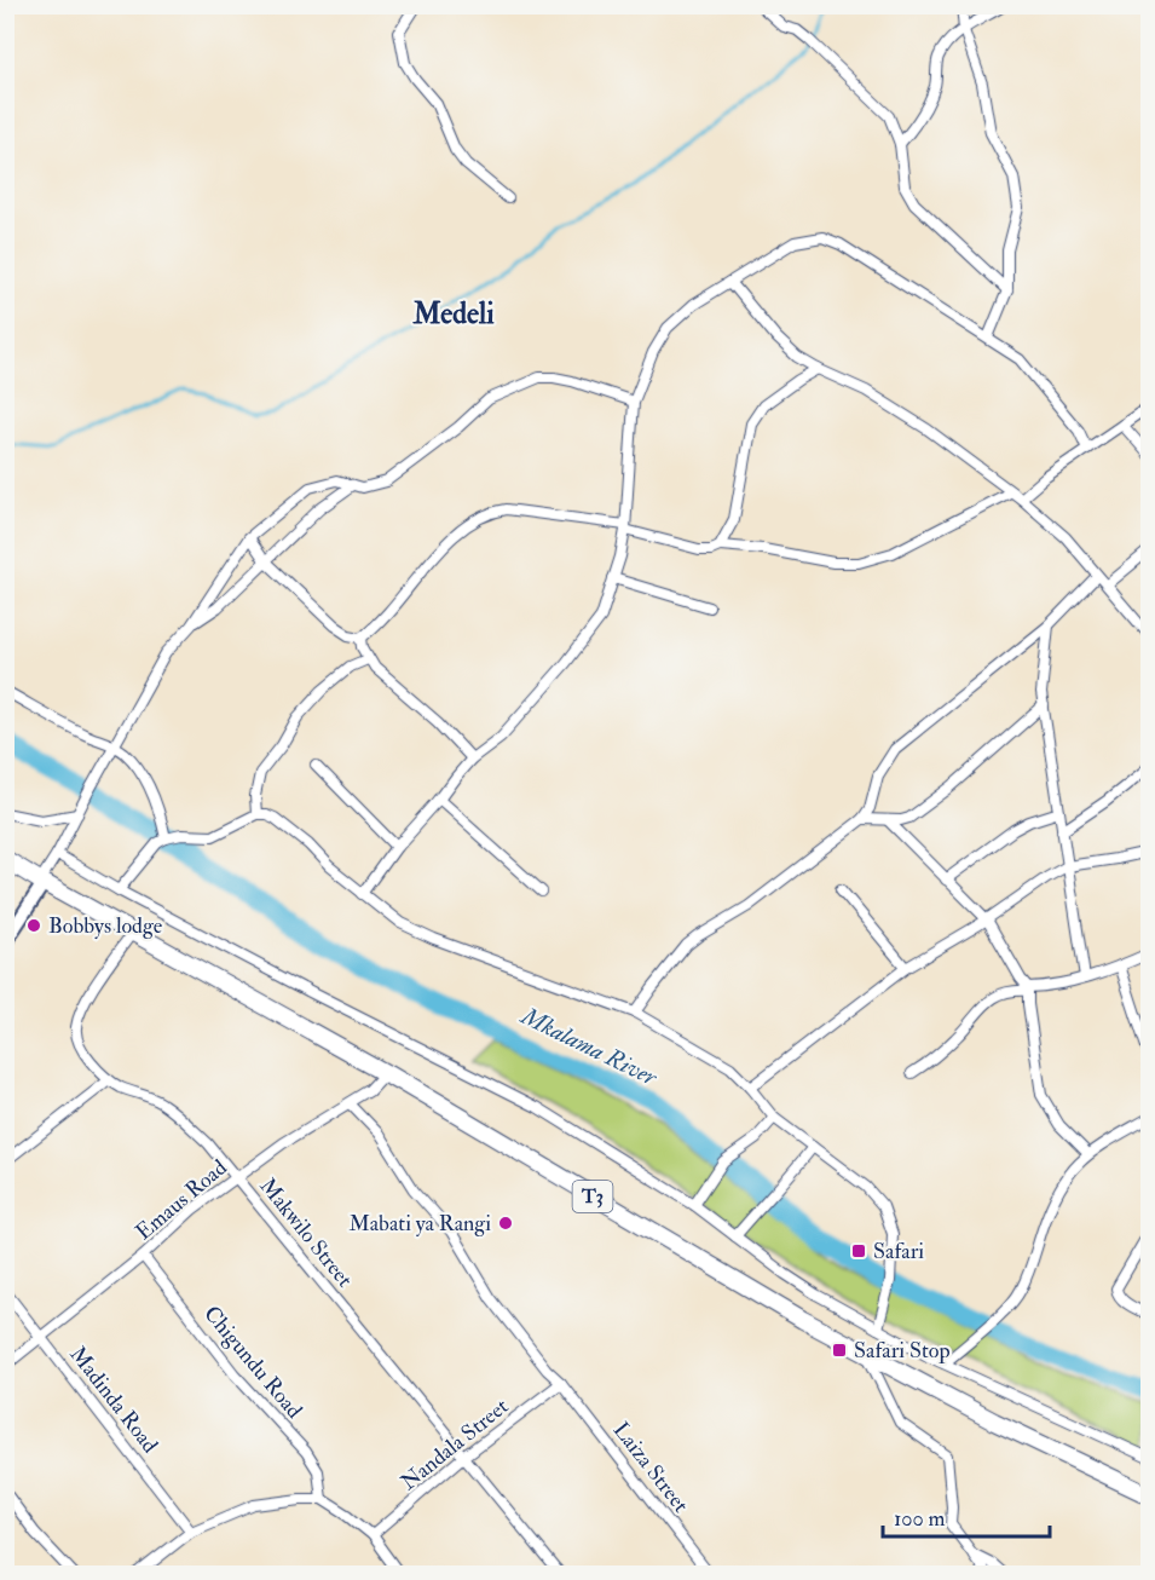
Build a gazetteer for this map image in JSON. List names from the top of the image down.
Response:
{
  "streets": {
    "highway": ["T3"],
    "street": [
      "Emaus Road",
      "Makwilo Street",
      "Chigundu Road",
      "Madinda Road",
      "Nandala Street",
      "Laiza Street"
    ]
  },
  "crossings": [
    ["T3", "Emaus Road"],
    ["T3", "Makwilo Street"],
    ["Emaus Road", "Makwilo Street"],
    ["Emaus Road", "Chigundu Road"],
    ["Emaus Road", "Madinda Road"],
    ["Emaus Road", "Laiza Street"],
    ["Makwilo Street", "Nandala Street"],
    ["Nandala Street", "Laiza Street"]
  ],
  "districts": ["Medeli"],
  "water": ["Mkalama River"],
  "places": {
    "other": ["Bobbys lodge", "Mabati ya Rangi"],
    "transit": ["Safari", "Safari Stop"]
  },
  "scale_bar": "100 m"
}
